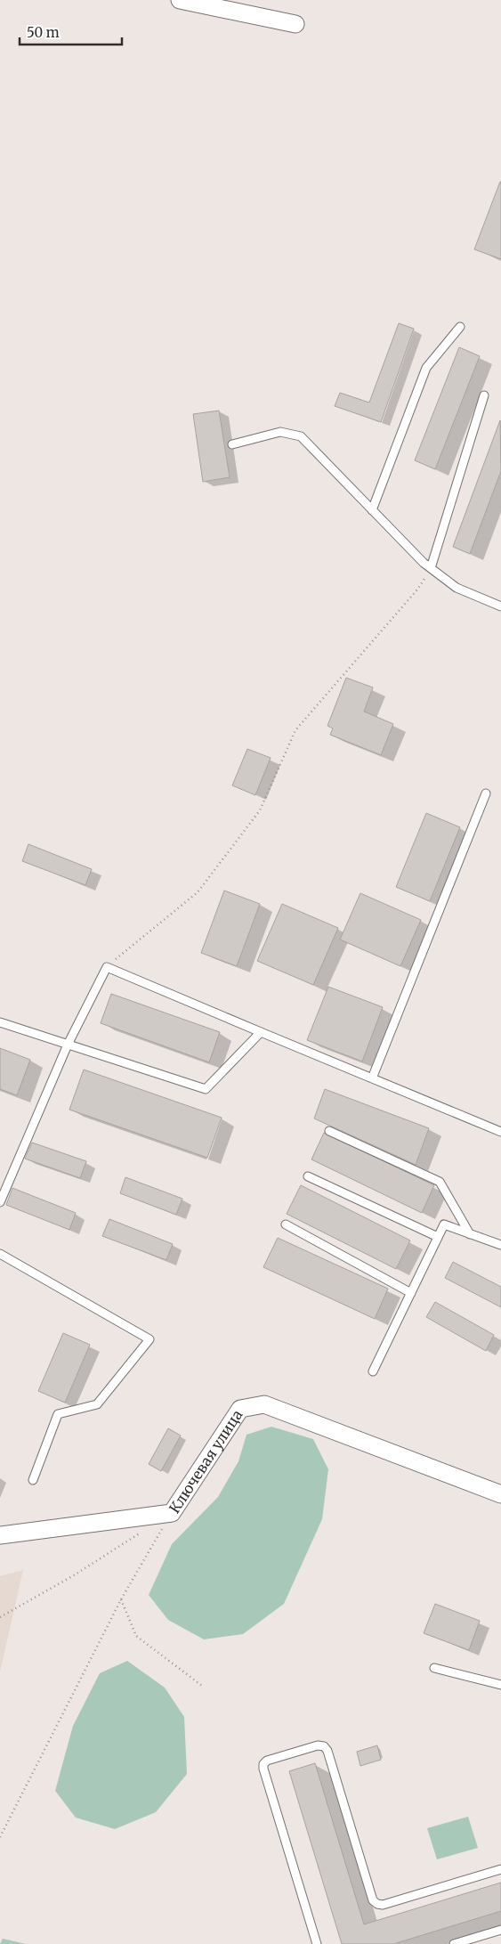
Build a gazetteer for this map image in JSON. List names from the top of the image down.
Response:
{
  "streets": {
    "street": ["Ключевая улица"]
  },
  "scale_bar": "50 m"
}
